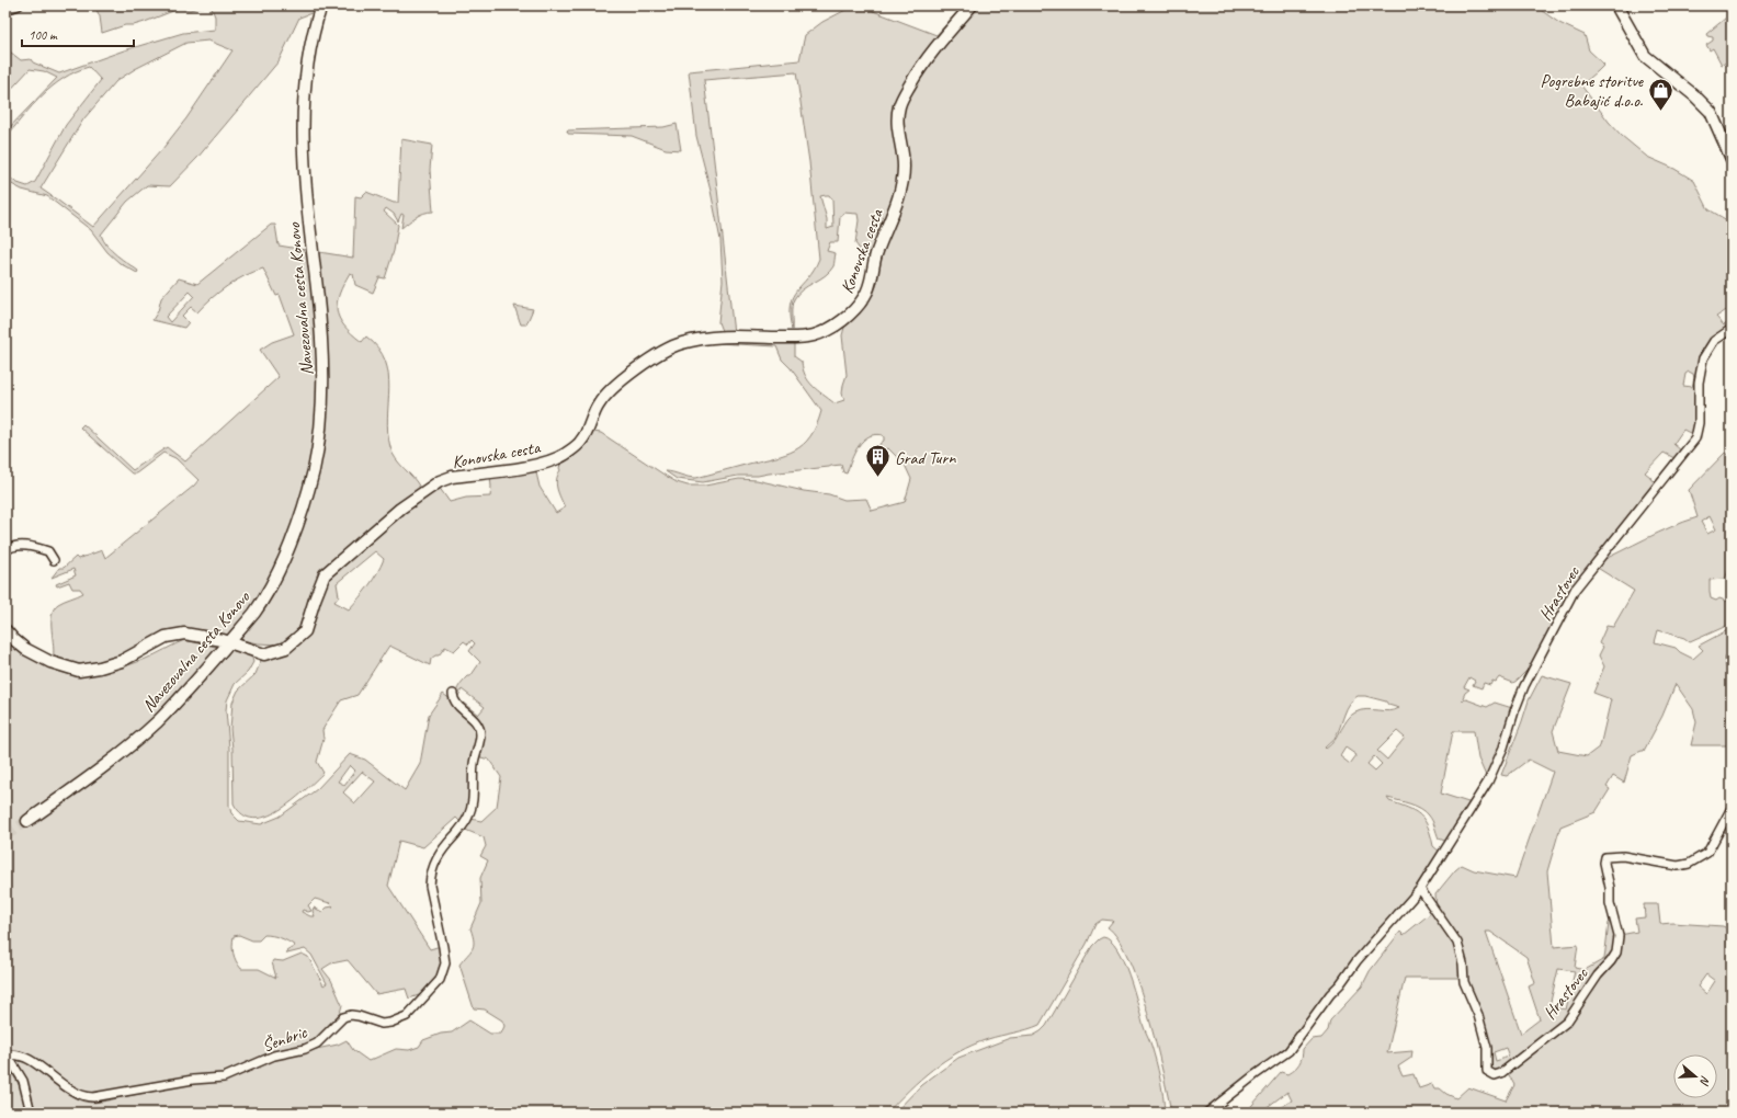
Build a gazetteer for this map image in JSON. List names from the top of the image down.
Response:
{
  "streets": {
    "street": [
      "Konovska cesta",
      "Navezovalna cesta Konovo",
      "Hrastovec",
      "Šenbric"
    ]
  },
  "crossings": [
    ["Konovska cesta", "Navezovalna cesta Konovo"]
  ],
  "places": {
    "shop": ["Pogrebne storitve Babajić d.o.o."],
    "building": ["Grad Turn"]
  },
  "scale_bar": "100 m",
  "north": "right"
}
